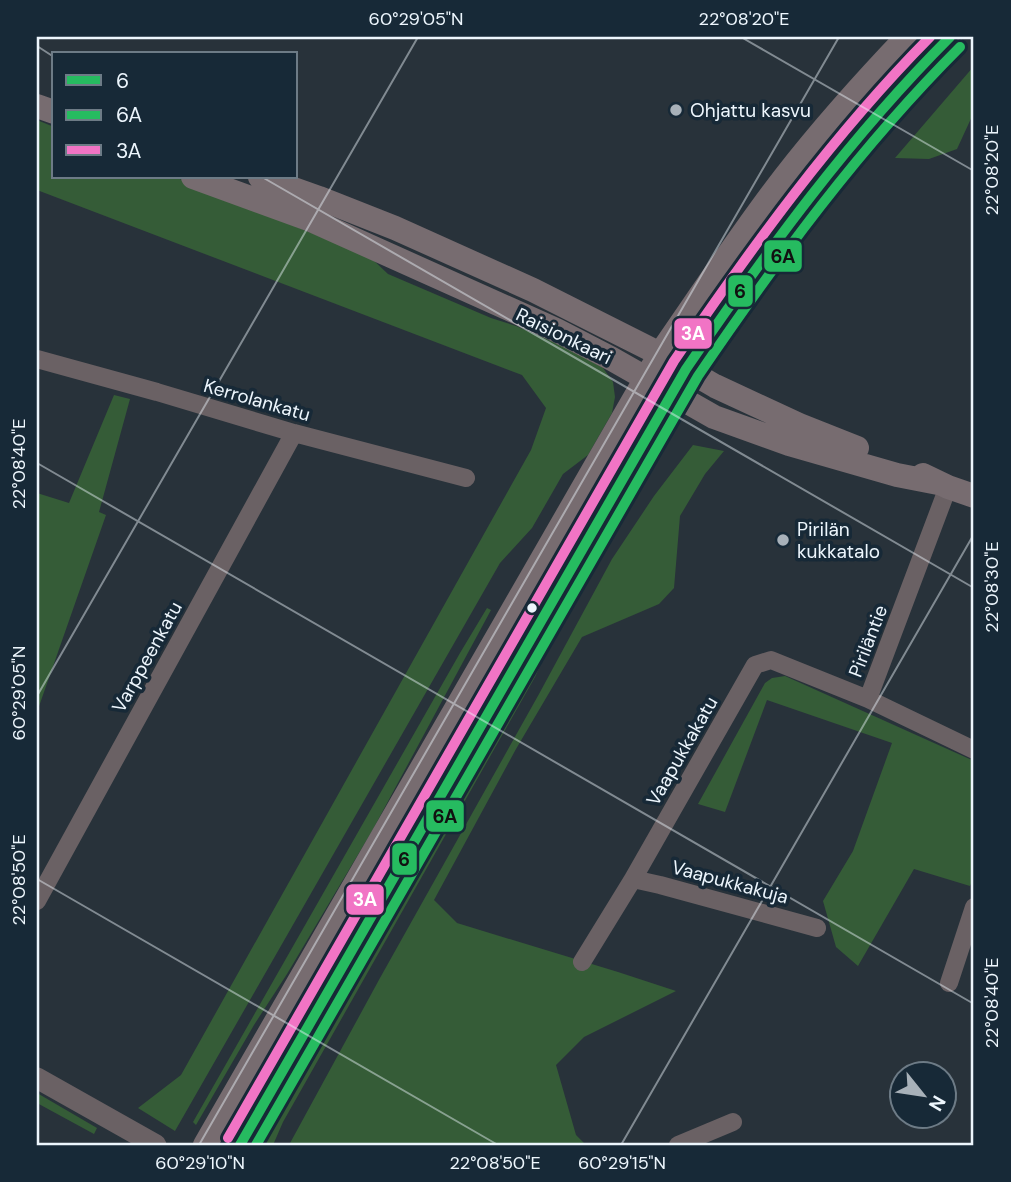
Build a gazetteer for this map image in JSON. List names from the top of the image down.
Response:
{
  "streets": {
    "main road": ["Raisionkaari"],
    "street": [
      "Kerrolankatu",
      "Piriläntie",
      "Varppeenkatu",
      "Vaapukkakatu",
      "Vaapukkakuja"
    ]
  },
  "crossings": [
    ["Raisionkaari", "Piriläntie"],
    ["Kerrolankatu", "Varppeenkatu"],
    ["Piriläntie", "Vaapukkakatu"],
    ["Vaapukkakatu", "Vaapukkakuja"]
  ],
  "places": ["Ohjattu kasvu", "Pirilän kukkatalo"],
  "lines": ["transit line 6", "transit line 3A", "transit line 6A"],
  "legend": ["6", "6A", "3A"],
  "north": "bottom right",
  "coordinates": [
    "60°29'05\"N",
    "22°08'20\"E",
    "22°08'40\"E",
    "22°08'30\"E",
    "22°08'50\"E",
    "60°29'10\"N",
    "60°29'15\"N"
  ]
}
